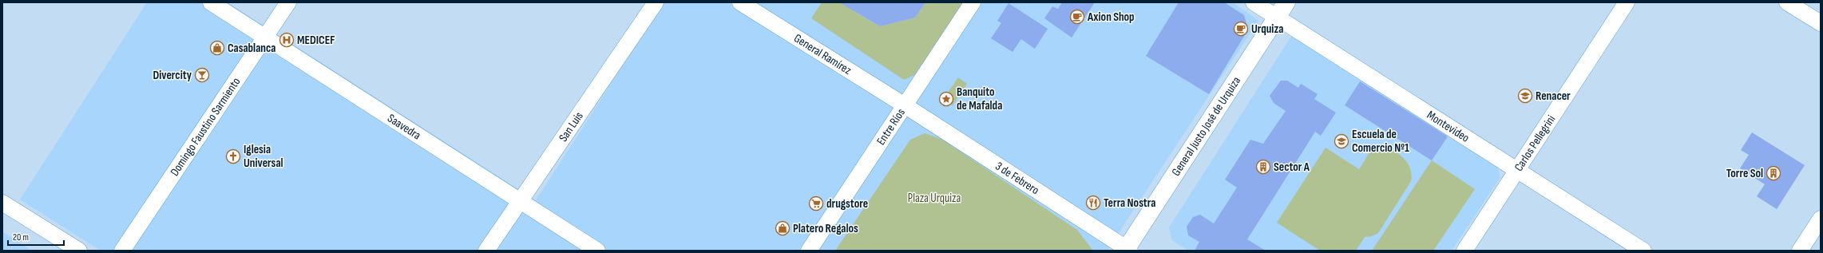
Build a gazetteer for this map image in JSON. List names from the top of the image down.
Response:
{
  "streets": {
    "street": [
      "General Ramírez",
      "San Luis",
      "General Justo José de Urquiza",
      "Montevideo",
      "Domingo Faustino Sarmiento",
      "Saavedra",
      "Entre Ríos",
      "Carlos Pellegrini",
      "3 de Febrero"
    ]
  },
  "crossings": [
    ["General Ramírez", "Entre Ríos"],
    ["General Ramírez", "3 de Febrero"],
    ["San Luis", "Saavedra"],
    ["General Justo José de Urquiza", "Montevideo"],
    ["General Justo José de Urquiza", "3 de Febrero"],
    ["Montevideo", "Carlos Pellegrini"],
    ["Domingo Faustino Sarmiento", "Saavedra"],
    ["Entre Ríos", "3 de Febrero"]
  ],
  "parks": ["Plaza Urquiza"],
  "places": {
    "cafe": ["Axion Shop", "Urquiza"],
    "hospital": ["MEDICEF"],
    "shop": ["Casablanca", "Platero Regalos"],
    "bar": ["Divercity"],
    "school or university": ["Renacer", "Escuela de Comercio Nº1"],
    "place": ["Banquito de Mafalda"],
    "church": ["Iglesia Universal"],
    "building": ["Sector A", "Torre Sol"],
    "restaurant": ["Terra Nostra"],
    "supermarket": ["drugstore"]
  },
  "scale_bar": "20 m"
}
